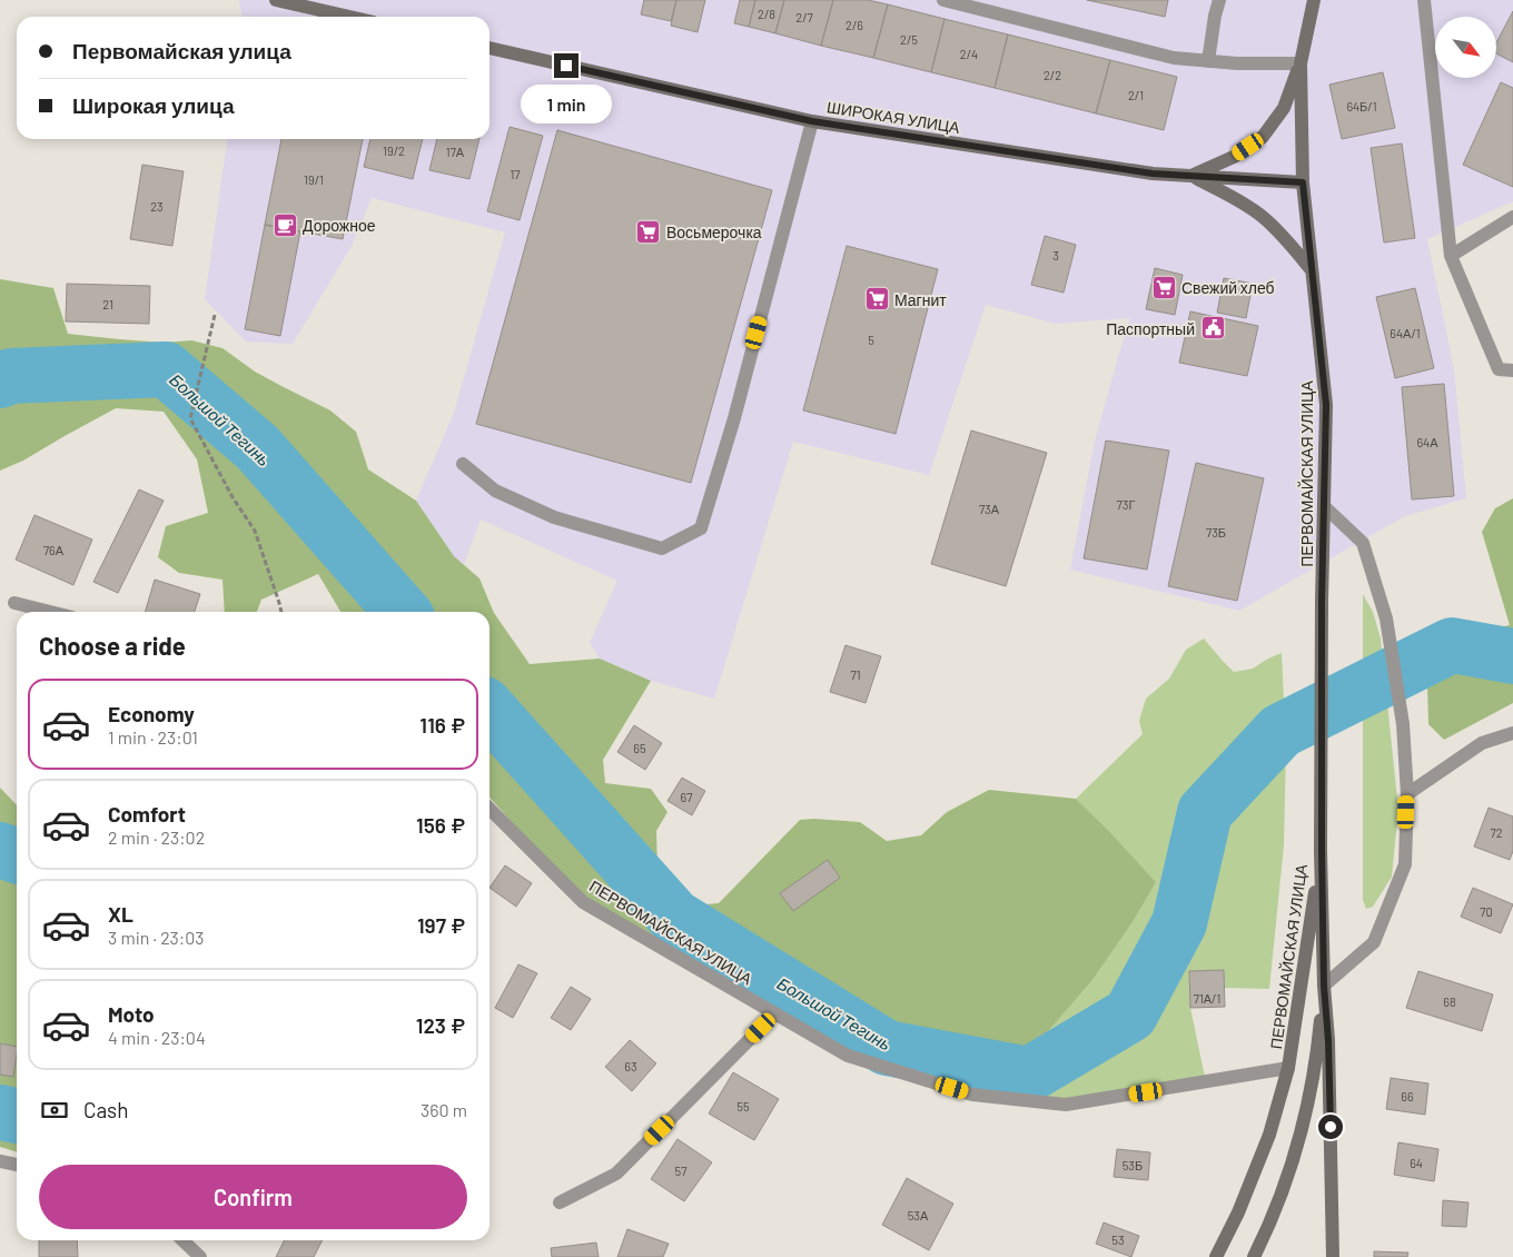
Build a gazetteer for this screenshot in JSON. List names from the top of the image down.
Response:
{
  "streets": {
    "street": ["ШИРОКАЯ УЛИЦА", "ПЕРВОМАЙСКАЯ УЛИЦА"]
  },
  "crossings": [
    ["ШИРОКАЯ УЛИЦА", "ПЕРВОМАЙСКАЯ УЛИЦА"]
  ],
  "water": ["Большой Тегинь"],
  "places": {
    "cafe": ["Дорожное"],
    "supermarket": ["Восьмерочка", "Свежий хлеб", "Магнит"],
    "public building": ["Паспортный"]
  },
  "house_numbers": [
    "2/8",
    "2/7",
    "2/6",
    "2/5",
    "2/4",
    "2/2",
    "2/1",
    "64Б/1",
    "19/2",
    "17А",
    "17",
    "19/1",
    "23",
    "3",
    "21",
    "64А/1",
    "5",
    "64А",
    "73Г",
    "73А",
    "73Б",
    "76А",
    "71",
    "65",
    "67",
    "72",
    "70",
    "71А/1",
    "68",
    "63",
    "66",
    "55",
    "64",
    "53Б",
    "57",
    "53А",
    "53"
  ],
  "north": "bottom right",
  "page": {
    "banner": ["Первомайская улица", "Широкая улица"],
    "bubble": "1 min",
    "heading": "Choose a ride",
    "list": [
      {
        "name": "Economy",
        "note": "1 min · 23:01",
        "value": "116 ₽"
      },
      {
        "name": "Comfort",
        "note": "2 min · 23:02",
        "value": "156 ₽"
      },
      {
        "name": "XL",
        "note": "3 min · 23:03",
        "value": "197 ₽"
      },
      {
        "name": "Moto",
        "note": "4 min · 23:04",
        "value": "123 ₽"
      }
    ],
    "pay": ["Cash", "360 m"],
    "buttons": "Confirm"
  }
}
